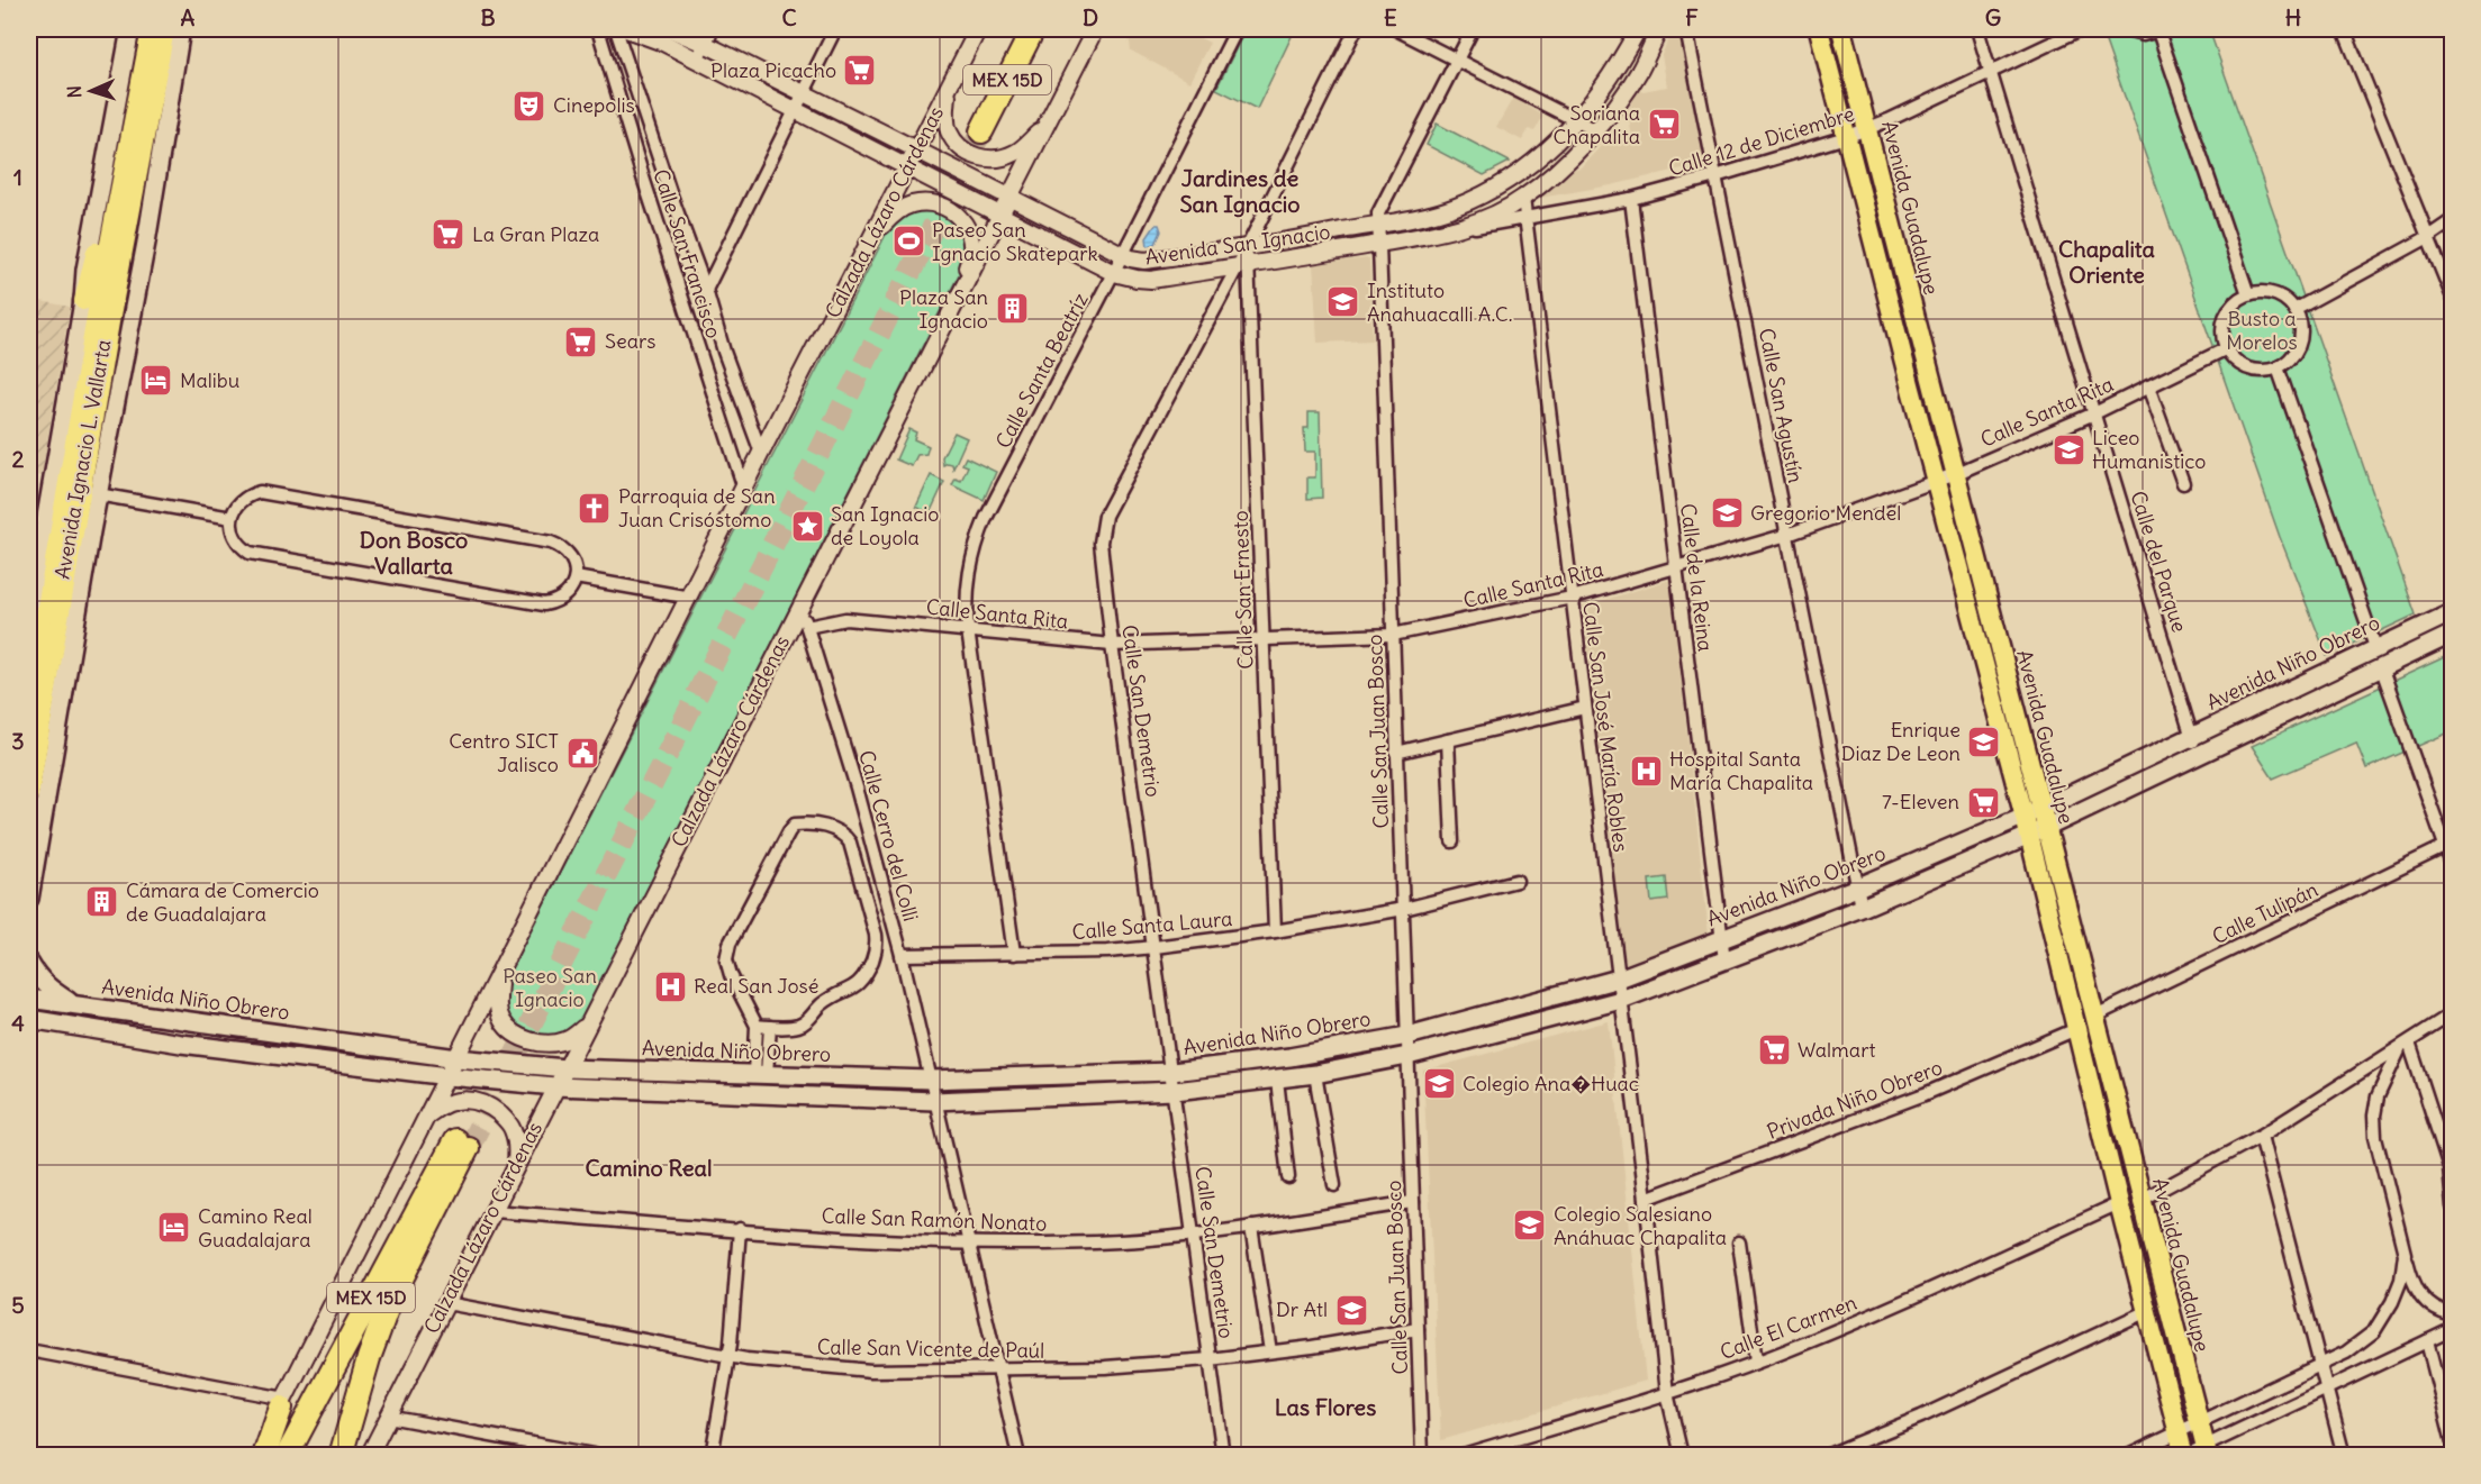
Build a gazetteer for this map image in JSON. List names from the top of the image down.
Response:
{
  "streets": {
    "highway": ["MEX 15D", "Calzada Lázaro Cárdenas"],
    "main road": ["Avenida Guadalupe", "Avenida Ignacio L. Vallarta", "Avenida Niño Obrero"],
    "street": [
      "Calle 12 de Diciembre",
      "Avenida San Ignacio",
      "Calle San Francisco",
      "Calle Santa Beatríz",
      "Calle San Agustín",
      "Calle Santa Rita",
      "Calle del Parque",
      "Calle de la Reina",
      "Calle San Ernesto",
      "Calle San Demetrio",
      "Calle San José María Robles",
      "Calle San Juan Bosco",
      "Calle Cerro del Colli",
      "Calle Tulipán",
      "Calle Santa Laura",
      "Privada Niño Obrero",
      "Calle San Ramón Nonato",
      "Calle El Carmen",
      "Calle San Vicente de Paúl"
    ]
  },
  "crossings": [
    ["Calle 12 de Diciembre", "Avenida Guadalupe"],
    ["Calle 12 de Diciembre", "Avenida San Ignacio"],
    ["Calle 12 de Diciembre", "Calle San Agustín"],
    ["Calle 12 de Diciembre", "Calle del Parque"],
    ["Calle 12 de Diciembre", "Calle de la Reina"],
    ["Calle 12 de Diciembre", "Calle San José María Robles"],
    ["Avenida Guadalupe", "Calle Santa Rita"],
    ["Avenida Guadalupe", "Avenida Niño Obrero"],
    ["Avenida Guadalupe", "Calle Tulipán"],
    ["Avenida Guadalupe", "Privada Niño Obrero"],
    ["Avenida Guadalupe", "Calle El Carmen"],
    ["Calzada Lázaro Cárdenas", "Avenida San Ignacio"],
    ["Calzada Lázaro Cárdenas", "Calle San Francisco"],
    ["Calzada Lázaro Cárdenas", "Avenida Niño Obrero"],
    ["Calzada Lázaro Cárdenas", "Calle Cerro del Colli"],
    ["Calzada Lázaro Cárdenas", "Calle San Ramón Nonato"],
    ["Calzada Lázaro Cárdenas", "Calle San Vicente de Paúl"],
    ["Avenida San Ignacio", "Calle Santa Beatríz"],
    ["Avenida San Ignacio", "Calle San Ernesto"],
    ["Avenida San Ignacio", "Calle San Demetrio"],
    ["Avenida San Ignacio", "Calle San José María Robles"],
    ["Avenida San Ignacio", "Calle San Juan Bosco"],
    ["Calle Santa Beatríz", "Calle Santa Rita"],
    ["Calle Santa Beatríz", "Calle Santa Laura"],
    ["Calle San Agustín", "Calle Santa Rita"],
    ["Calle San Agustín", "Avenida Niño Obrero"],
    ["Calle Santa Rita", "Calle del Parque"],
    ["Calle Santa Rita", "Calle de la Reina"],
    ["Calle Santa Rita", "Calle San Ernesto"],
    ["Calle Santa Rita", "Calle San Demetrio"],
    ["Calle Santa Rita", "Calle San José María Robles"],
    ["Calle Santa Rita", "Calle San Juan Bosco"],
    ["Calle Santa Rita", "Calle Cerro del Colli"],
    ["Calle del Parque", "Avenida Niño Obrero"],
    ["Calle de la Reina", "Avenida Niño Obrero"],
    ["Calle San Ernesto", "Calle San Demetrio"],
    ["Calle San Ernesto", "Calle Santa Laura"],
    ["Avenida Niño Obrero", "Calle San Demetrio"],
    ["Avenida Niño Obrero", "Calle San José María Robles"],
    ["Avenida Niño Obrero", "Calle San Juan Bosco"],
    ["Avenida Niño Obrero", "Calle Cerro del Colli"],
    ["Calle San Demetrio", "Calle Santa Laura"],
    ["Calle San Demetrio", "Calle San Ramón Nonato"],
    ["Calle San Demetrio", "Calle San Vicente de Paúl"],
    ["Calle San José María Robles", "Privada Niño Obrero"],
    ["Calle San José María Robles", "Calle El Carmen"],
    ["Calle San Juan Bosco", "Calle Santa Laura"],
    ["Calle San Juan Bosco", "Calle San Ramón Nonato"],
    ["Calle San Juan Bosco", "Calle San Vicente de Paúl"],
    ["Calle Cerro del Colli", "Calle Santa Laura"],
    ["Calle Cerro del Colli", "Calle San Ramón Nonato"],
    ["Calle Cerro del Colli", "Calle San Vicente de Paúl"]
  ],
  "districts": [
    "Jardines de San Ignacio",
    "Chapalita Oriente",
    "Don Bosco Vallarta",
    "Camino Real",
    "Las Flores"
  ],
  "parks": ["Busto a Morelos", "Paseo San Ignacio"],
  "places": {
    "supermarket": [
      "Plaza Picacho",
      "Soriana Chapalita",
      "La Gran Plaza",
      "Sears",
      "7-Eleven",
      "Walmart"
    ],
    "theatre": ["Cinepolis"],
    "sports": ["Paseo San Ignacio Skatepark"],
    "school or university": [
      "Instituto Anahuacalli A.C.",
      "Liceo Humanistico",
      "Gregorio Mendel",
      "Enrique Diaz De Leon",
      "Colegio Ana�Huac",
      "Colegio Salesiano Anáhuac Chapalita",
      "Dr Atl"
    ],
    "building": ["Plaza San Ignacio", "Cámara de Comercio de Guadalajara"],
    "hotel": ["Malibu", "Camino Real Guadalajara"],
    "church": ["Parroquia de San Juan Crisóstomo"],
    "place": ["San Ignacio de Loyola"],
    "public building": ["Centro SICT Jalisco"],
    "hospital": ["Hospital Santa María Chapalita", "Real San José"]
  },
  "north": "left",
  "grid": {
    "columns": [
      "A",
      "B",
      "C",
      "D",
      "E",
      "F",
      "G",
      "H"
    ],
    "rows": [
      "1",
      "2",
      "3",
      "4",
      "5"
    ]
  }
}
